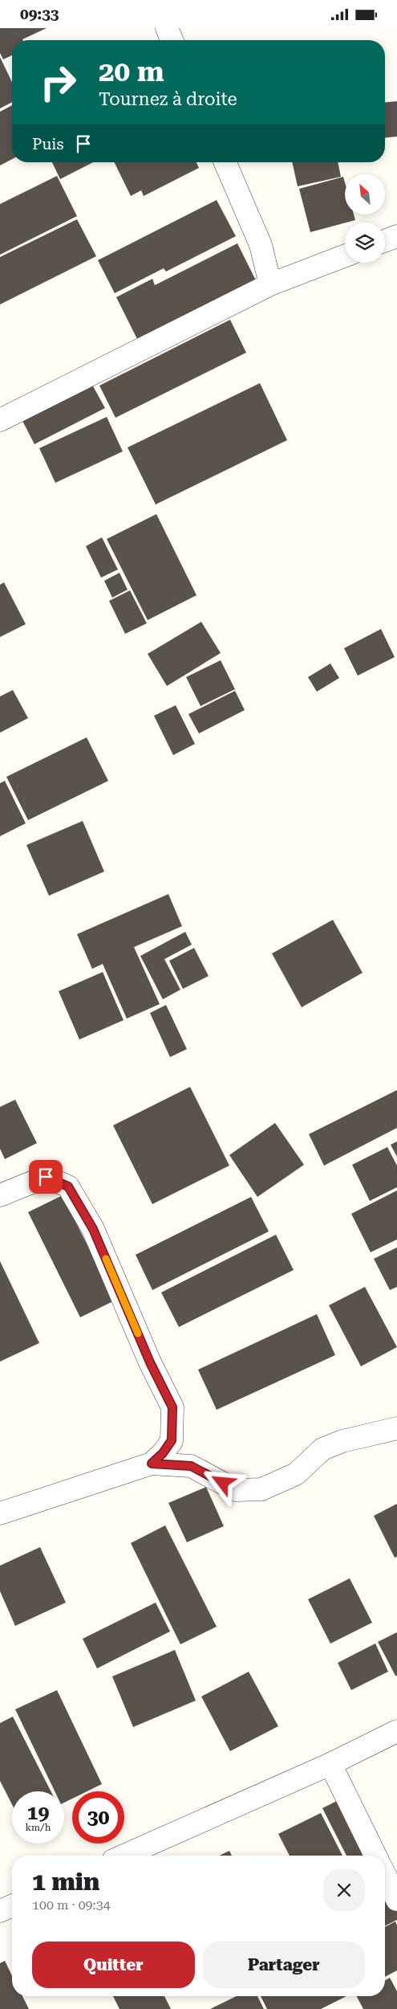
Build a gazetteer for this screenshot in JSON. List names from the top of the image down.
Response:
{
  "north": "top left",
  "page": {
    "status": "09:33",
    "turn": ["20 m", "Tournez à droite"],
    "then": "Puis",
    "speed": "19 km/h",
    "limit": "30",
    "heading": ["1 min", "100 m · 09:34"],
    "buttons": ["Quitter", "Partager"]
  }
}
